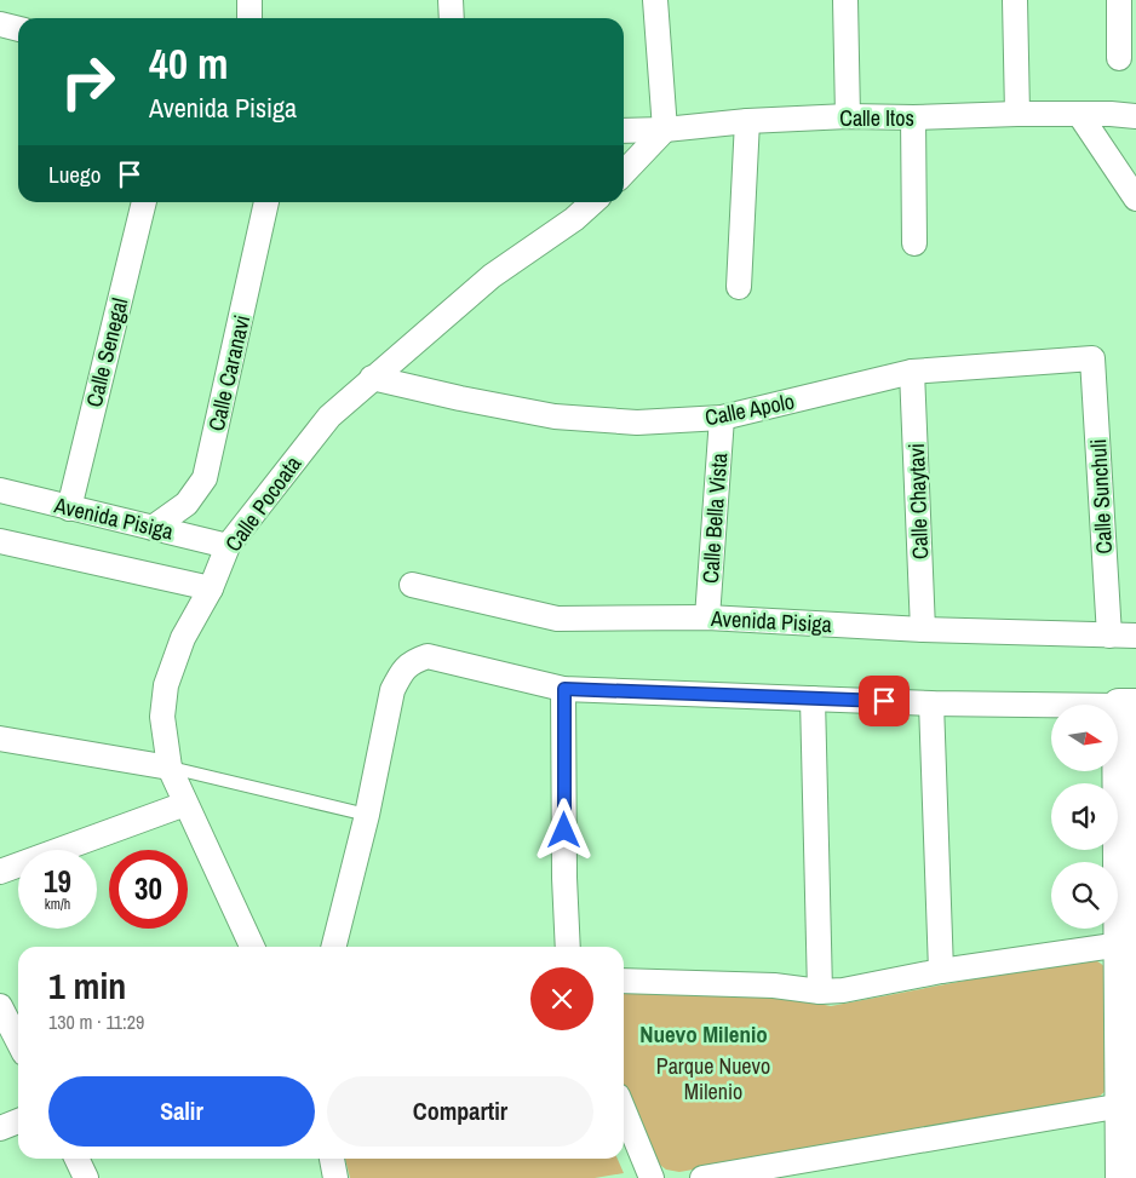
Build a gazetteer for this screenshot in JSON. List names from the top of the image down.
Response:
{
  "streets": {
    "street": [
      "Calle Itos",
      "Calle Senegal",
      "Calle Caranavi",
      "Calle Apolo",
      "Calle Sunchuli",
      "Calle Chaytavi",
      "Calle Pocoata",
      "Avenida Pisiga",
      "Calle Bella Vista"
    ]
  },
  "crossings": [
    ["Calle Senegal", "Avenida Pisiga"],
    ["Calle Caranavi", "Avenida Pisiga"],
    ["Calle Apolo", "Calle Sunchuli"],
    ["Calle Apolo", "Calle Chaytavi"],
    ["Calle Apolo", "Calle Pocoata"],
    ["Calle Apolo", "Calle Bella Vista"],
    ["Calle Sunchuli", "Avenida Pisiga"],
    ["Calle Chaytavi", "Avenida Pisiga"],
    ["Calle Pocoata", "Avenida Pisiga"],
    ["Avenida Pisiga", "Calle Bella Vista"]
  ],
  "districts": ["Nuevo Milenio"],
  "parks": ["Parque Nuevo Milenio"],
  "north": "right",
  "page": {
    "turn": ["40 m", "Avenida Pisiga"],
    "then": "Luego",
    "speed": "19 km/h",
    "limit": "30",
    "heading": ["1 min", "130 m · 11:29"],
    "buttons": ["Salir", "Compartir"]
  }
}
